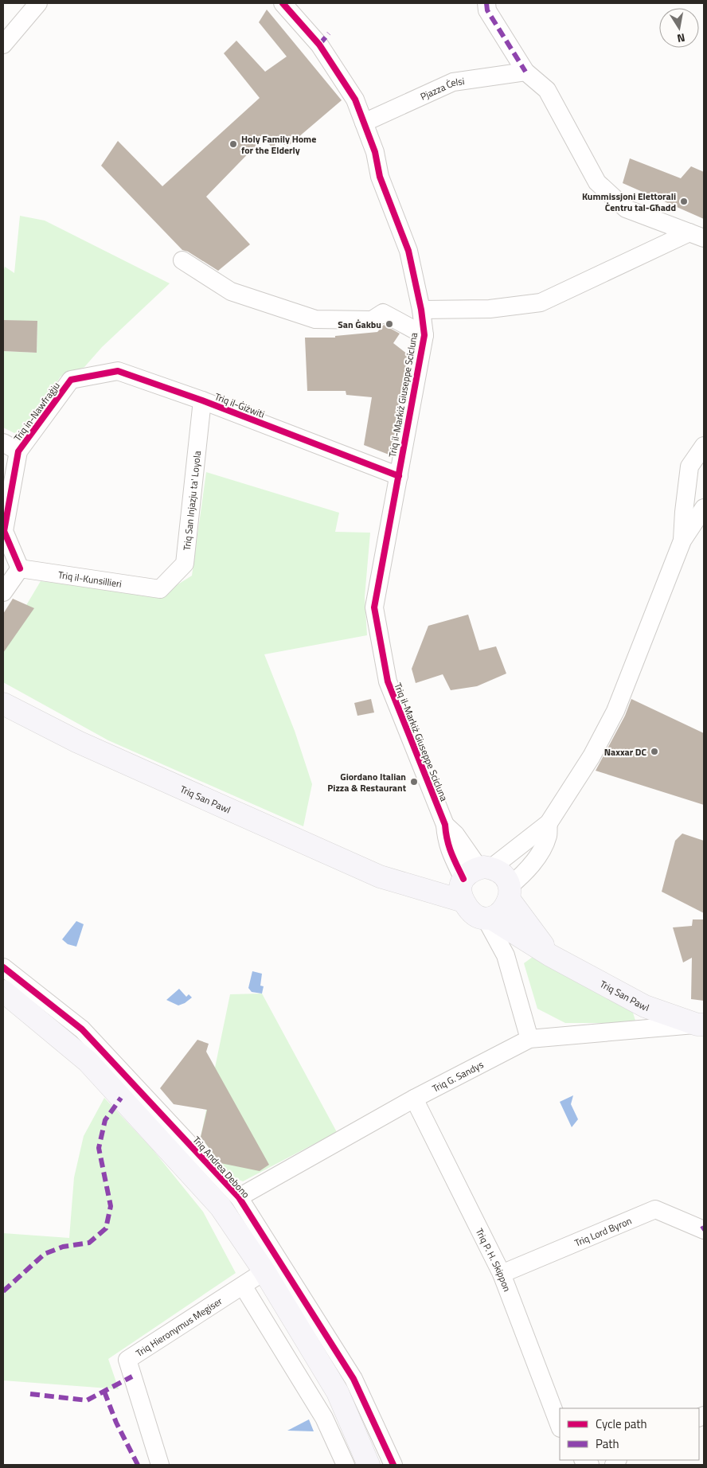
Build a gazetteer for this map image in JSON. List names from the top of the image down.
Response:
{
  "streets": {
    "main road": ["Triq San Pawl"],
    "street": [
      "Pjazza Ċelsi",
      "Triq il-Markiż Giuseppe Scicluna",
      "Triq il-Ġiżwiti",
      "Triq in-Nawfraġju",
      "Triq San Injazju ta' Loyola",
      "Triq il-Kunsillieri",
      "Triq G. Sandys",
      "Triq Andrea Debono",
      "Triq Lord Byron",
      "Triq P. H. Skippon",
      "Triq Hieronymus Megiser"
    ]
  },
  "crossings": [
    ["Pjazza Ċelsi", "Triq il-Markiż Giuseppe Scicluna"],
    ["Triq il-Markiż Giuseppe Scicluna", "Triq il-Ġiżwiti"],
    ["Triq il-Markiż Giuseppe Scicluna", "Triq San Pawl"],
    ["Triq il-Ġiżwiti", "Triq in-Nawfraġju"],
    ["Triq il-Ġiżwiti", "Triq San Injazju ta' Loyola"],
    ["Triq in-Nawfraġju", "Triq il-Kunsillieri"],
    ["Triq San Injazju ta' Loyola", "Triq il-Kunsillieri"],
    ["Triq San Pawl", "Triq G. Sandys"],
    ["Triq G. Sandys", "Triq Andrea Debono"],
    ["Triq G. Sandys", "Triq P. H. Skippon"],
    ["Triq Lord Byron", "Triq P. H. Skippon"]
  ],
  "places": [
    "Holy Family Home for the Elderly",
    "Kummissjoni Elettorali Ċentru tal-Għadd",
    "San Ġakbu",
    "Naxxar DC",
    "Giordano Italian Pizza & Restaurant"
  ],
  "legend": ["Cycle path", "Path"],
  "north": "bottom"
}
